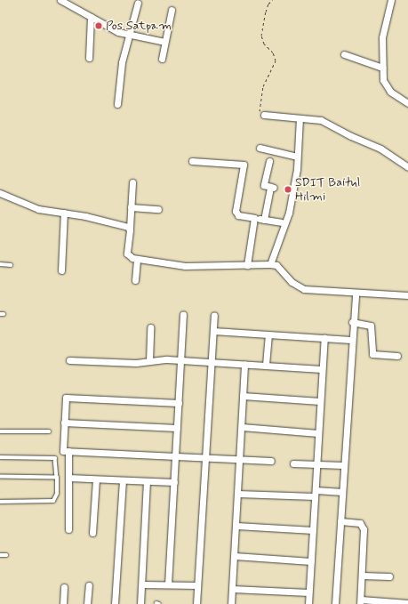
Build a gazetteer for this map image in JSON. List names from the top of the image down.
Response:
{
  "places": ["Pos Satpam", "SDIT Baitul Hilmi"]
}
